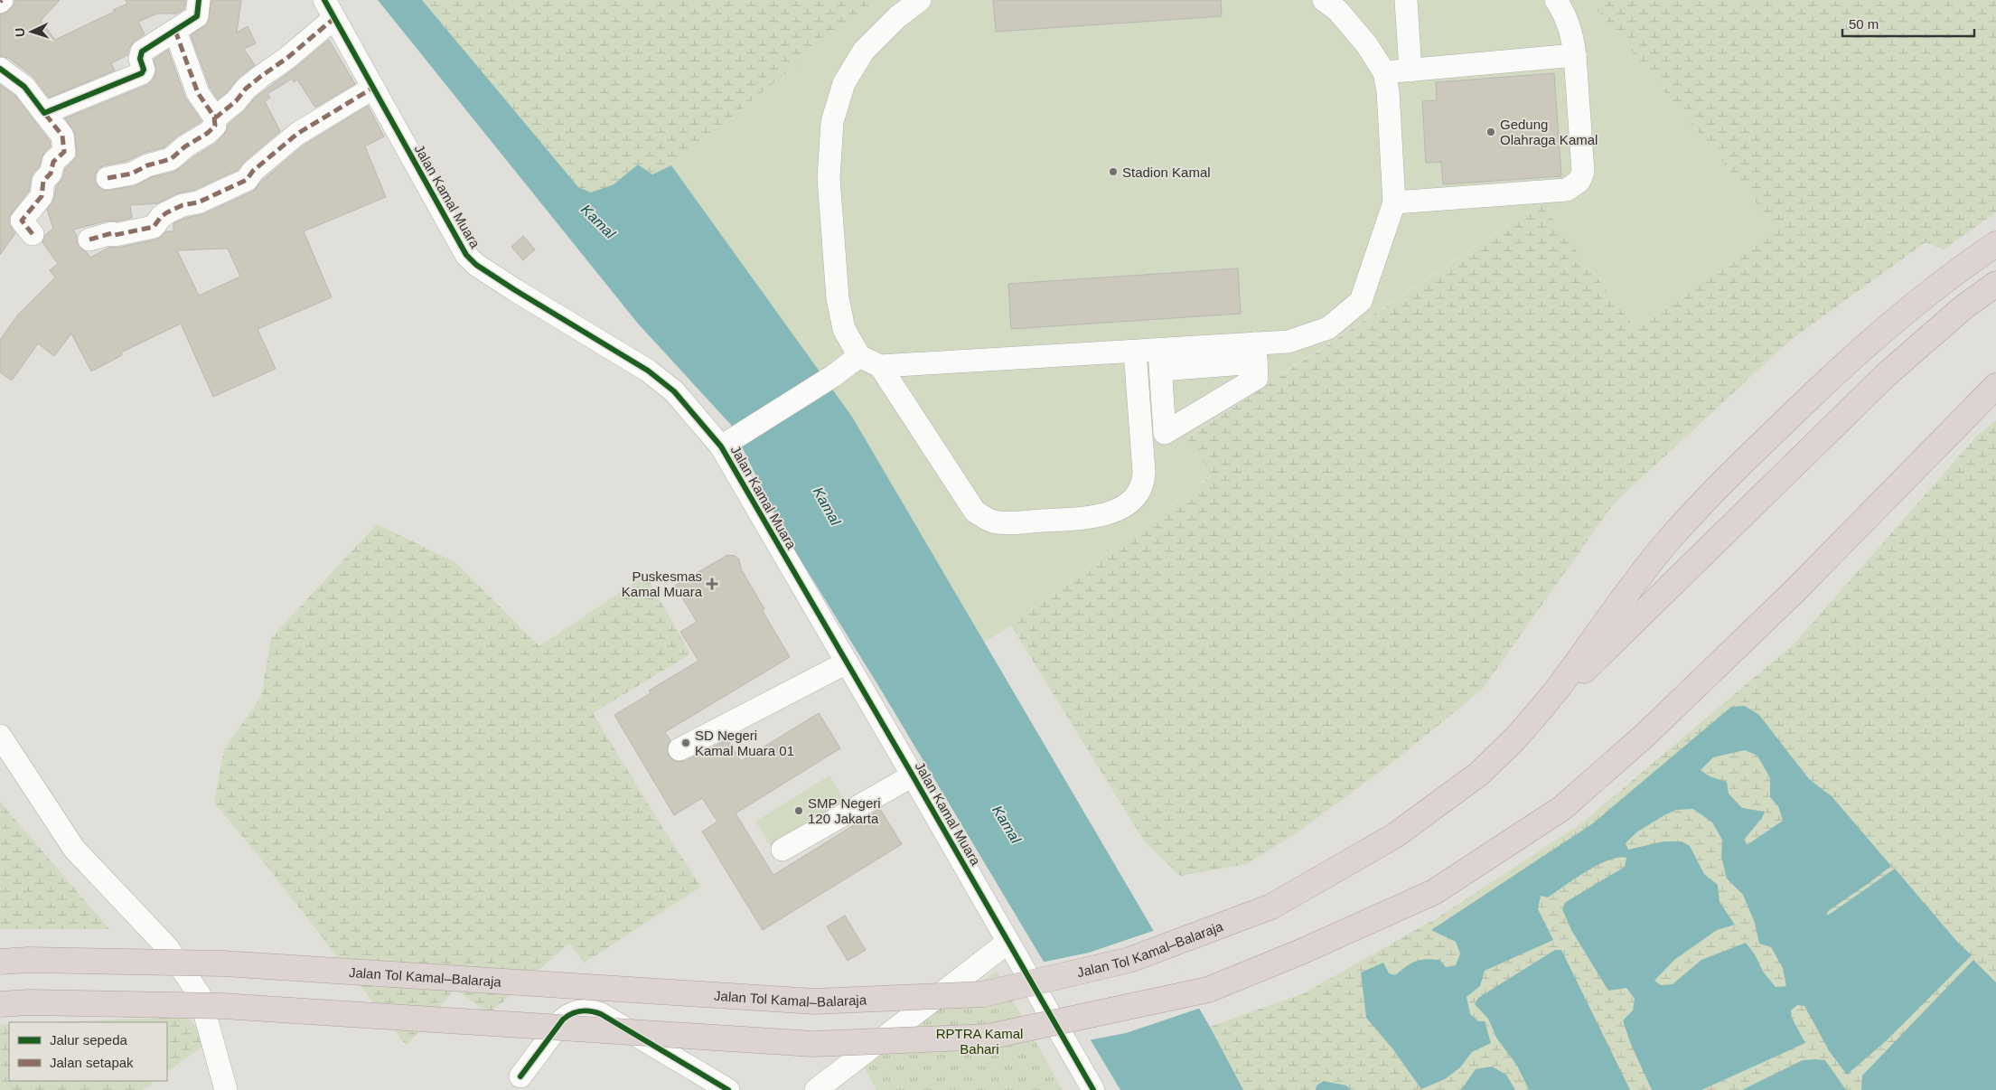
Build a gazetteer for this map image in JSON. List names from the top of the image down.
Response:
{
  "streets": {
    "highway": ["Jalan Tol Kamal–Balaraja"],
    "street": ["Jalan Kamal Muara"]
  },
  "water": ["Kamal"],
  "parks": ["RPTRA Kamal Bahari"],
  "places": {
    "other": [
      "Gedung Olahraga Kamal",
      "Stadion Kamal",
      "SD Negeri Kamal Muara 01",
      "SMP Negeri 120 Jakarta"
    ],
    "health": ["Puskesmas Kamal Muara"]
  },
  "legend": ["Jalur sepeda", "Jalan setapak"],
  "scale_bar": "50 m",
  "north": "left"
}
